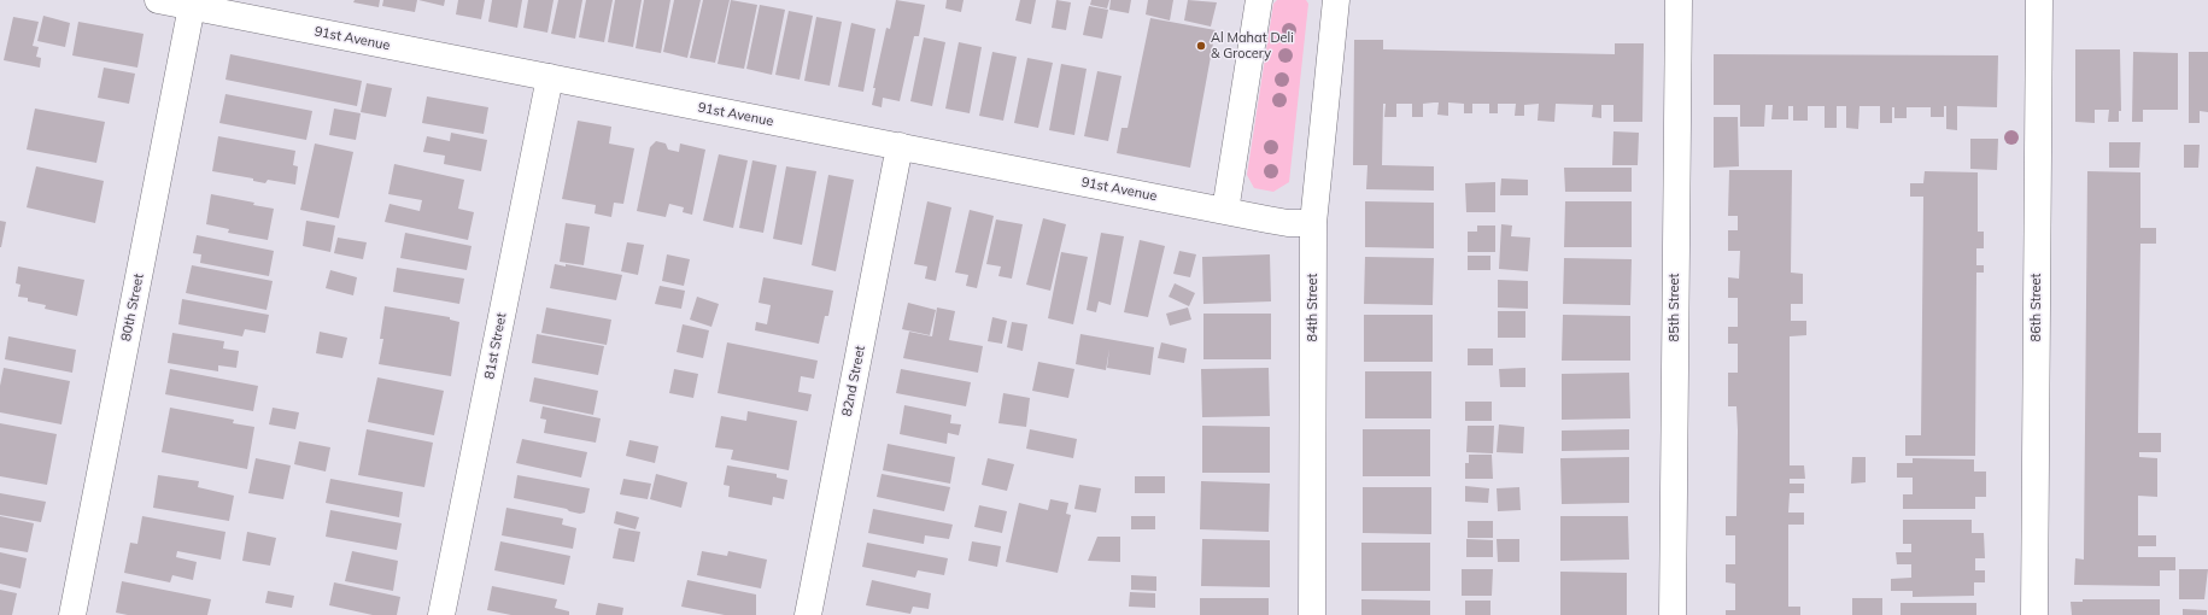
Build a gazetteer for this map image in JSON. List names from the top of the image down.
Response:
{
  "streets": {
    "street": [
      "91st Avenue",
      "80th Street",
      "84th Street",
      "85th Street",
      "86th Street",
      "81st Street",
      "82nd Street"
    ]
  },
  "crossings": [
    ["91st Avenue", "80th Street"],
    ["91st Avenue", "84th Street"],
    ["91st Avenue", "81st Street"],
    ["91st Avenue", "82nd Street"]
  ],
  "places": ["Al Mahat Deli & Grocery"]
}
